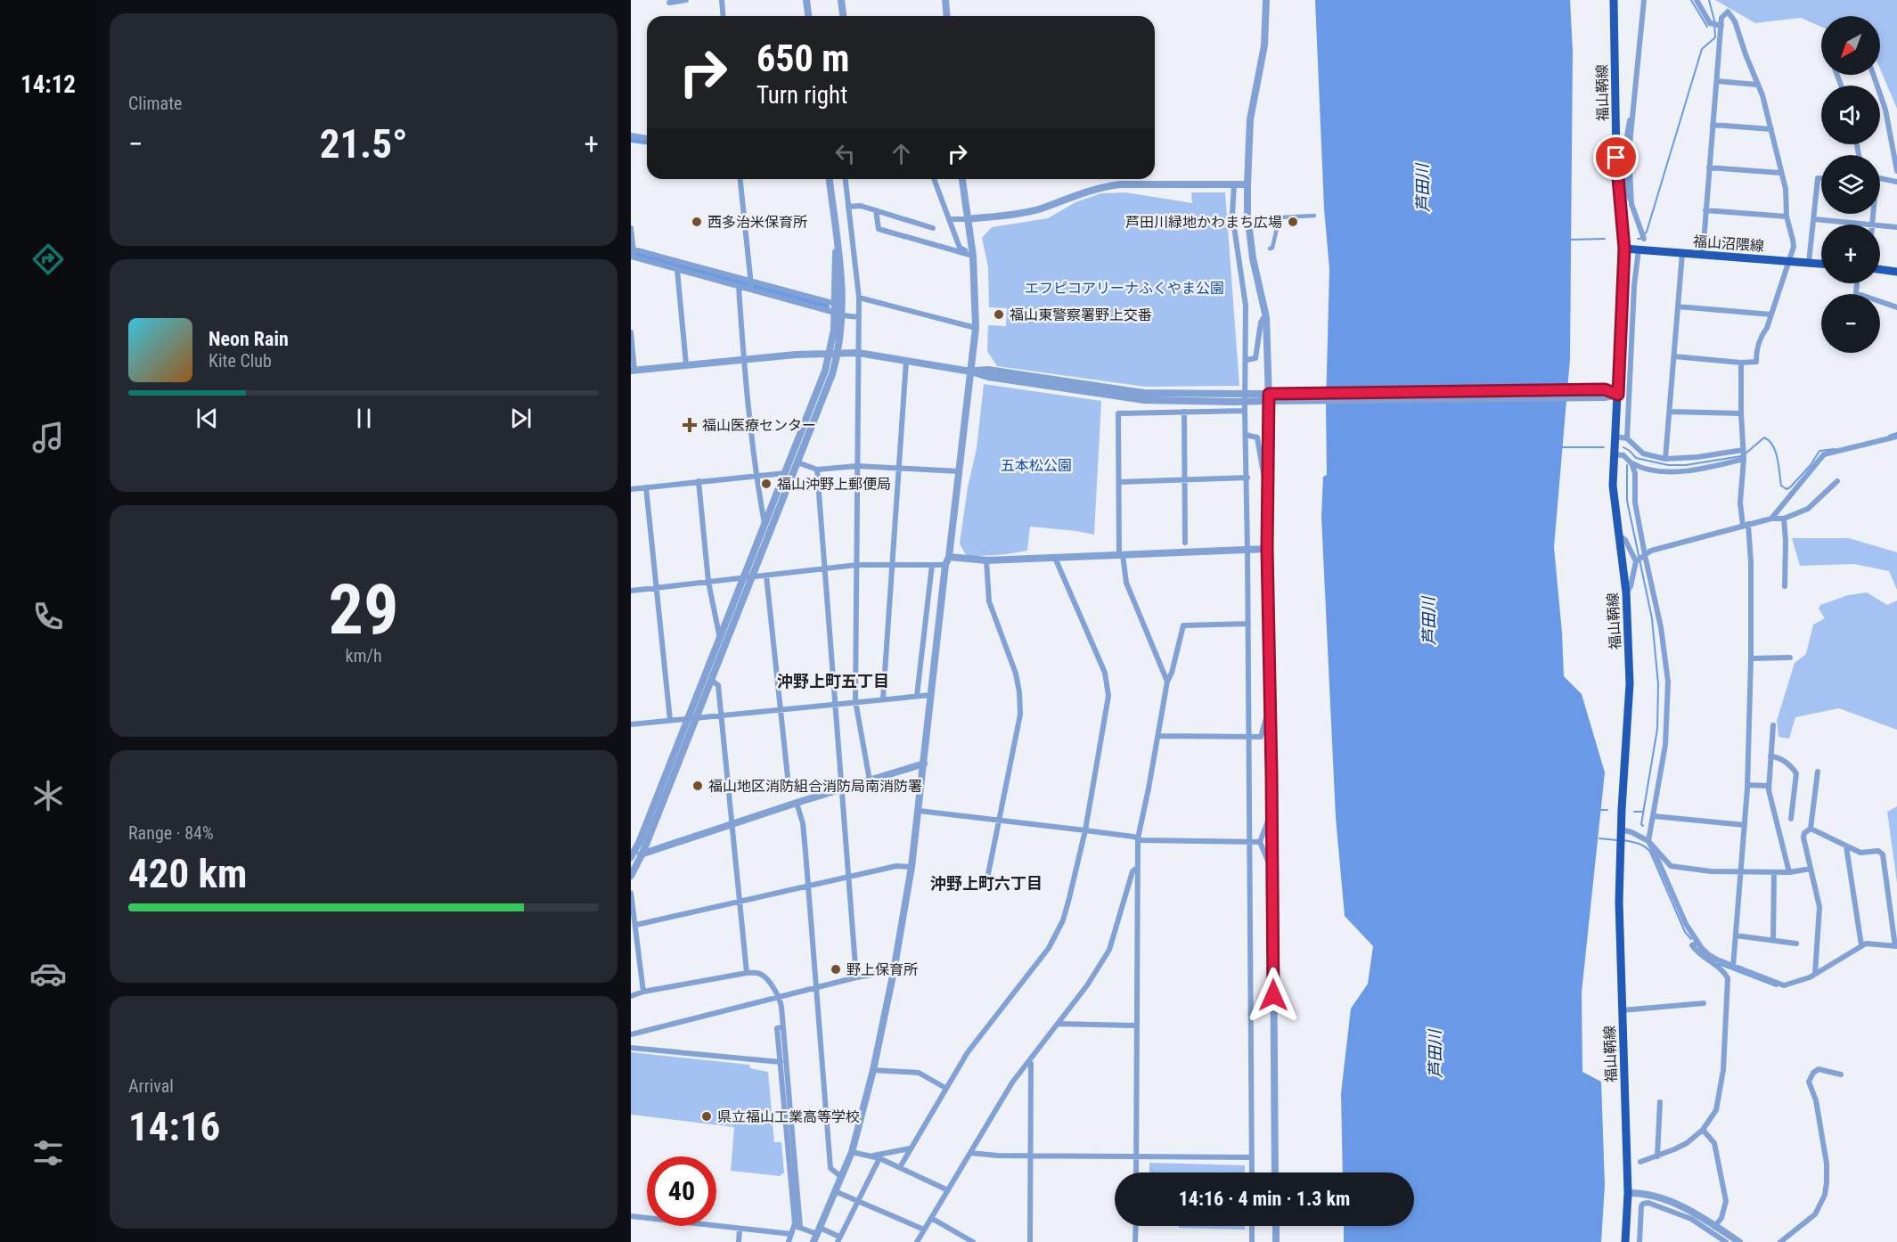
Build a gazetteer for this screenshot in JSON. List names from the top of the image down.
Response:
{
  "streets": {
    "main road": ["福山鞆線", "福山沼隈線"]
  },
  "crossings": [
    ["福山鞆線", "福山沼隈線"]
  ],
  "districts": ["沖野上町五丁目", "沖野上町六丁目"],
  "water": ["芦田川"],
  "parks": ["エフピコアリーナふくやま公園", "五本松公園"],
  "places": {
    "other": [
      "西多治米保育所",
      "芦田川緑地かわまち広場",
      "福山東警察署野上交番",
      "福山沖野上郵便局",
      "福山地区消防組合消防局南消防署",
      "野上保育所",
      "県立福山工業高等学校"
    ],
    "health": ["福山医療センター"]
  },
  "north": "bottom left",
  "page": {
    "tabs": "14:12",
    "tile": [
      "Climate",
      ["29", "km/h"],
      ["Range · 84%", "420 km"],
      ["Arrival", "14:16"]
    ],
    "map_buttons": ["+", "−"],
    "turn": ["650 m", "Turn right"],
    "heat": ["−", "21.5°", "+"],
    "song": ["Neon Rain", "Kite Club"],
    "limit": "40",
    "trip": "14:16 · 4 min · 1.3 km"
  }
}
